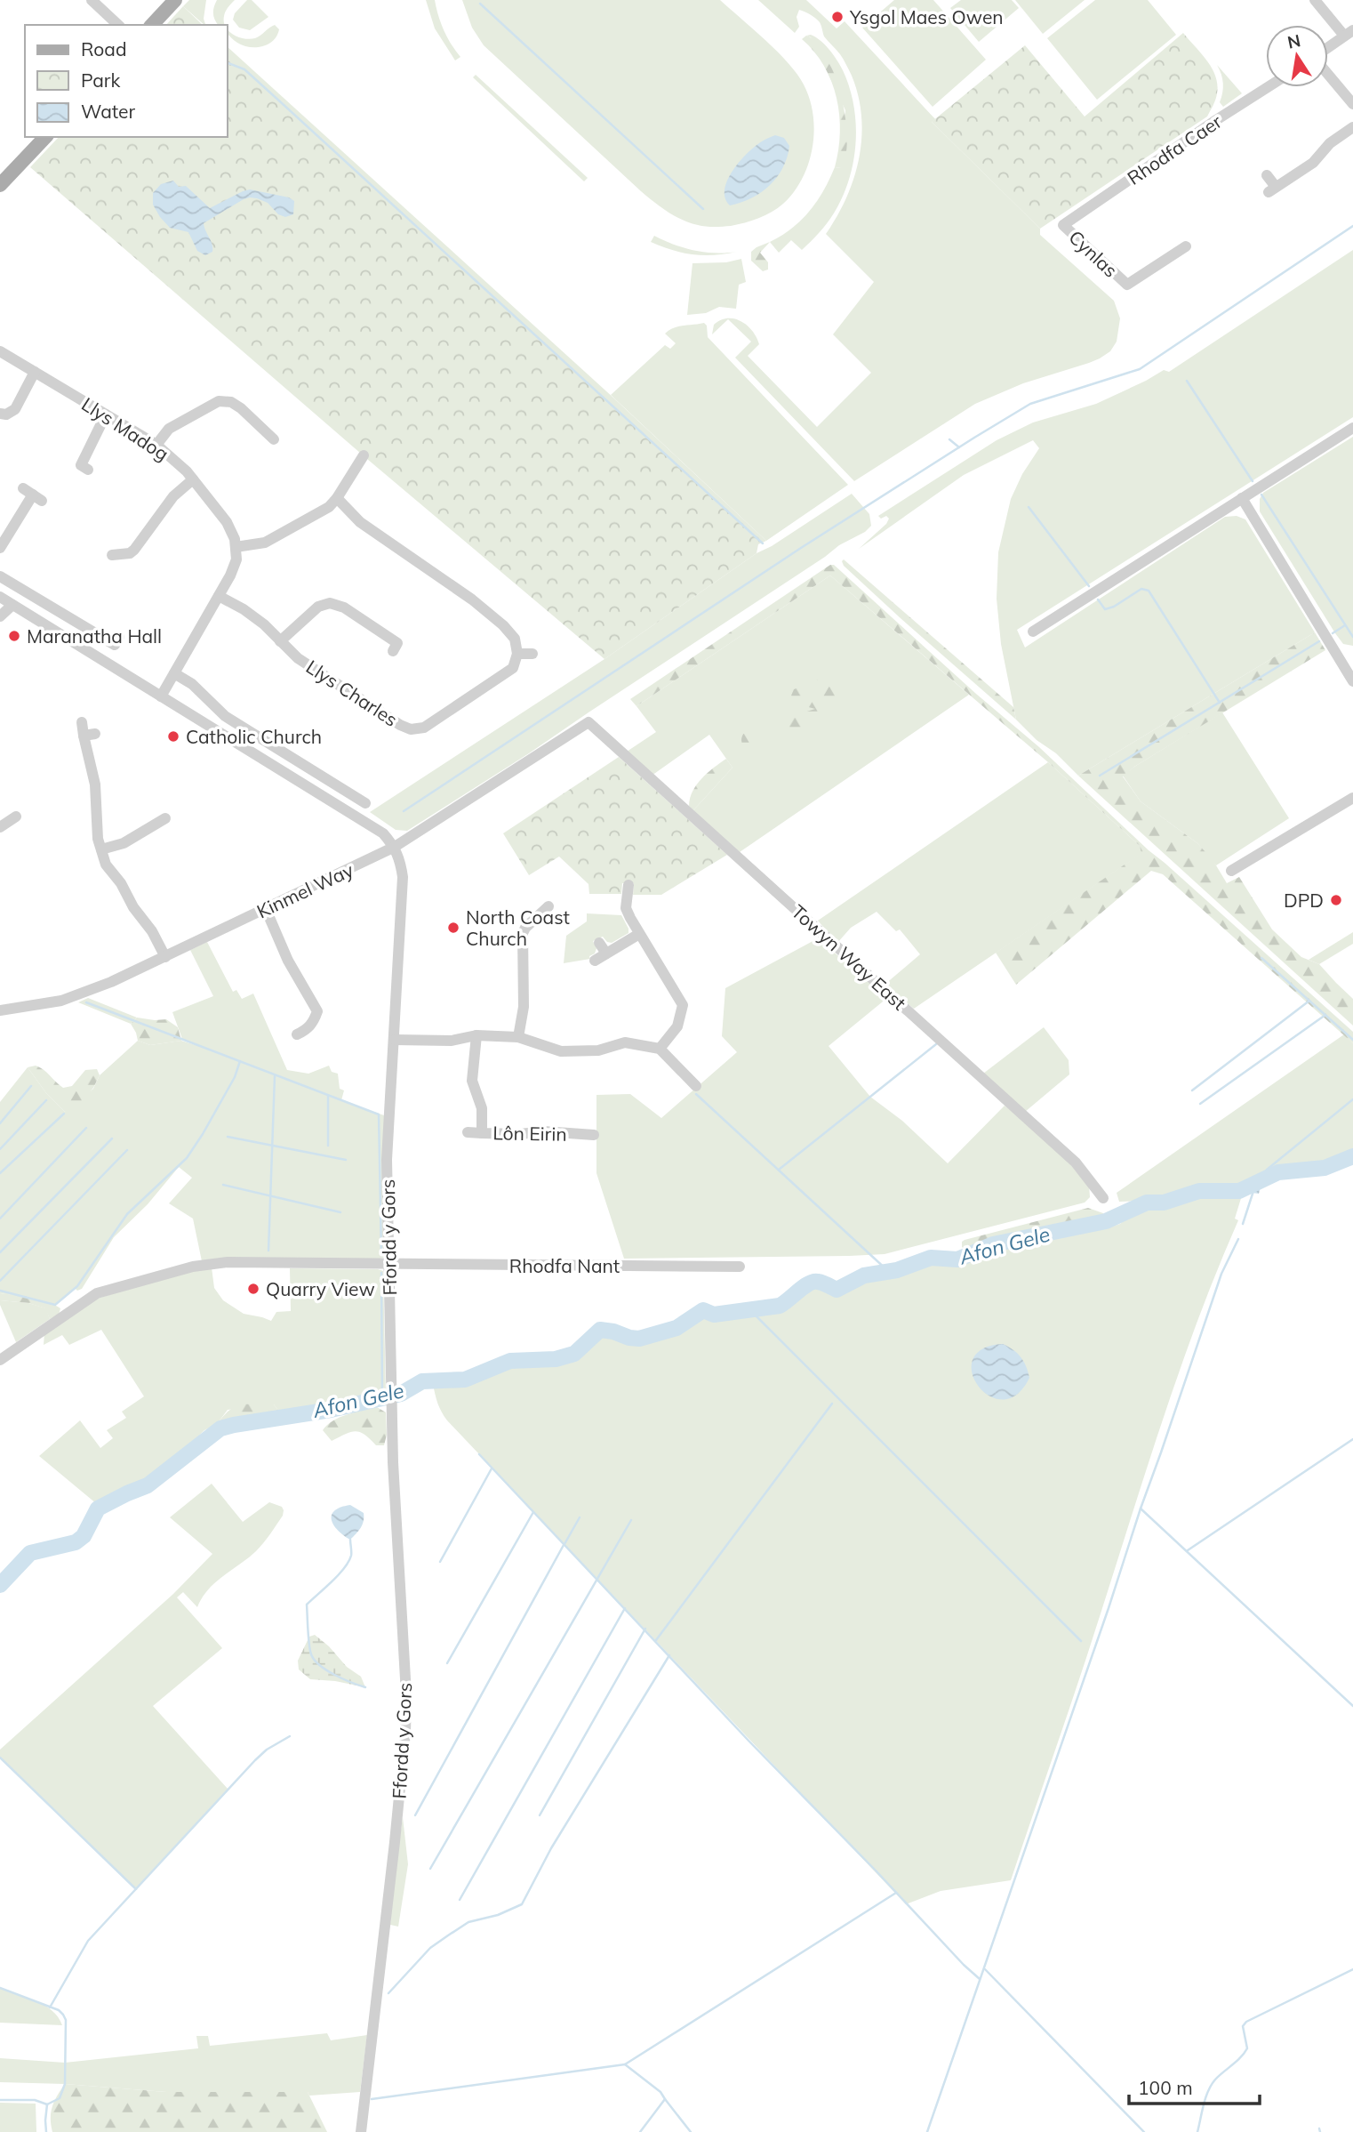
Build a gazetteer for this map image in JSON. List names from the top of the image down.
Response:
{
  "streets": {
    "street": [
      "Rhodfa Caer",
      "Cynlas",
      "Llys Madog",
      "Llys Charles",
      "Kinmel Way",
      "Towyn Way East",
      "Lôn Eirin",
      "Ffordd y Gors",
      "Rhodfa Nant"
    ]
  },
  "crossings": [
    ["Rhodfa Caer", "Cynlas"],
    ["Kinmel Way", "Towyn Way East"],
    ["Kinmel Way", "Ffordd y Gors"],
    ["Ffordd y Gors", "Rhodfa Nant"]
  ],
  "water": ["Afon Gele"],
  "places": [
    "Ysgol Maes Owen",
    "Maranatha Hall",
    "Catholic Church",
    "DPD",
    "North Coast Church",
    "Quarry View"
  ],
  "legend": ["Road", "Park", "Water"],
  "scale_bar": "100 m",
  "north": "top"
}
